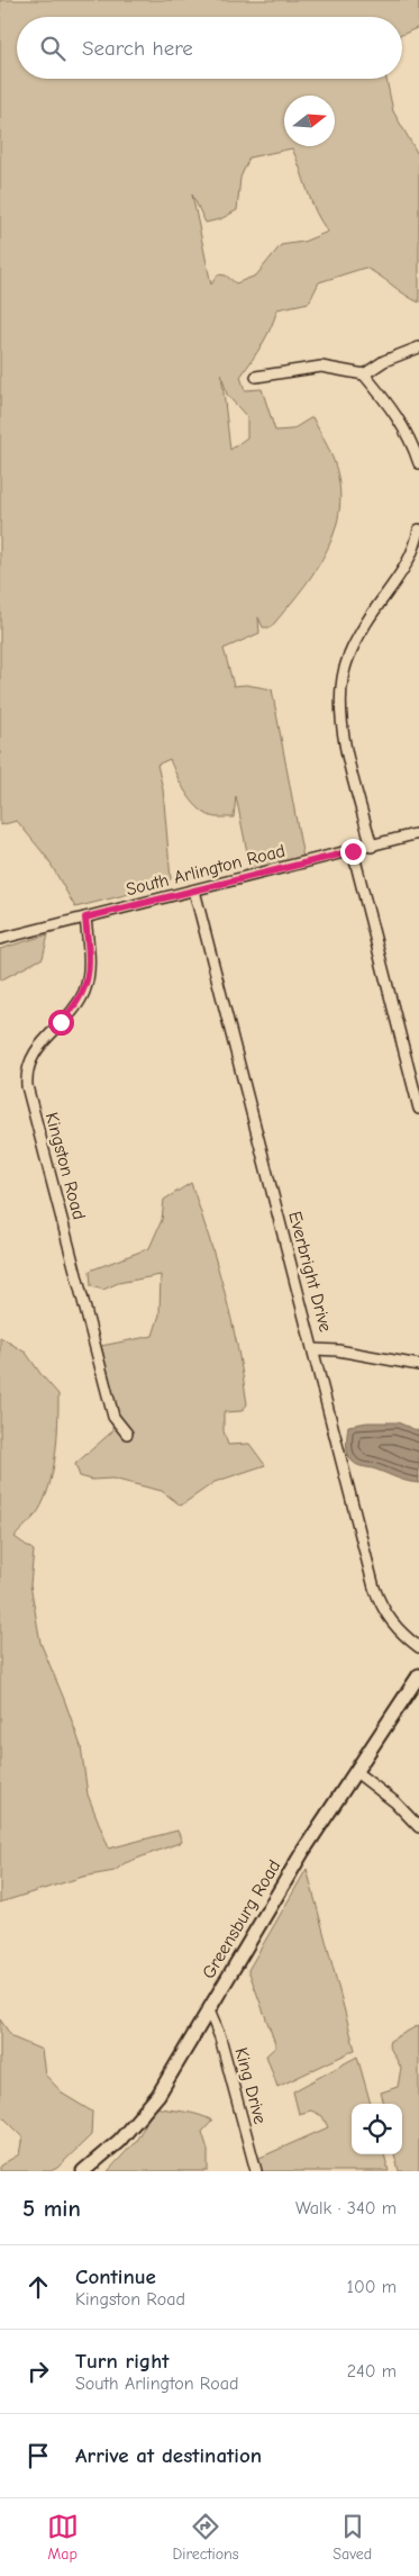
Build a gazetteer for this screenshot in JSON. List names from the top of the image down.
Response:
{
  "streets": {
    "main road": ["Greensburg Road"],
    "street": [
      "South Arlington Road",
      "Kingston Road",
      "Everbright Drive",
      "King Drive"
    ]
  },
  "crossings": [
    ["South Arlington Road", "Kingston Road"],
    ["South Arlington Road", "Everbright Drive"],
    ["Greensburg Road", "King Drive"]
  ],
  "north": "right",
  "page": {
    "search": "Search here",
    "heading": ["5 min", "Walk · 340 m"],
    "list": [
      ["Continue", "Kingston Road", "100 m"],
      ["Turn right", "South Arlington Road", "240 m"],
      "Arrive at destination"
    ],
    "nav": ["Map", "Directions", "Saved"]
  }
}
